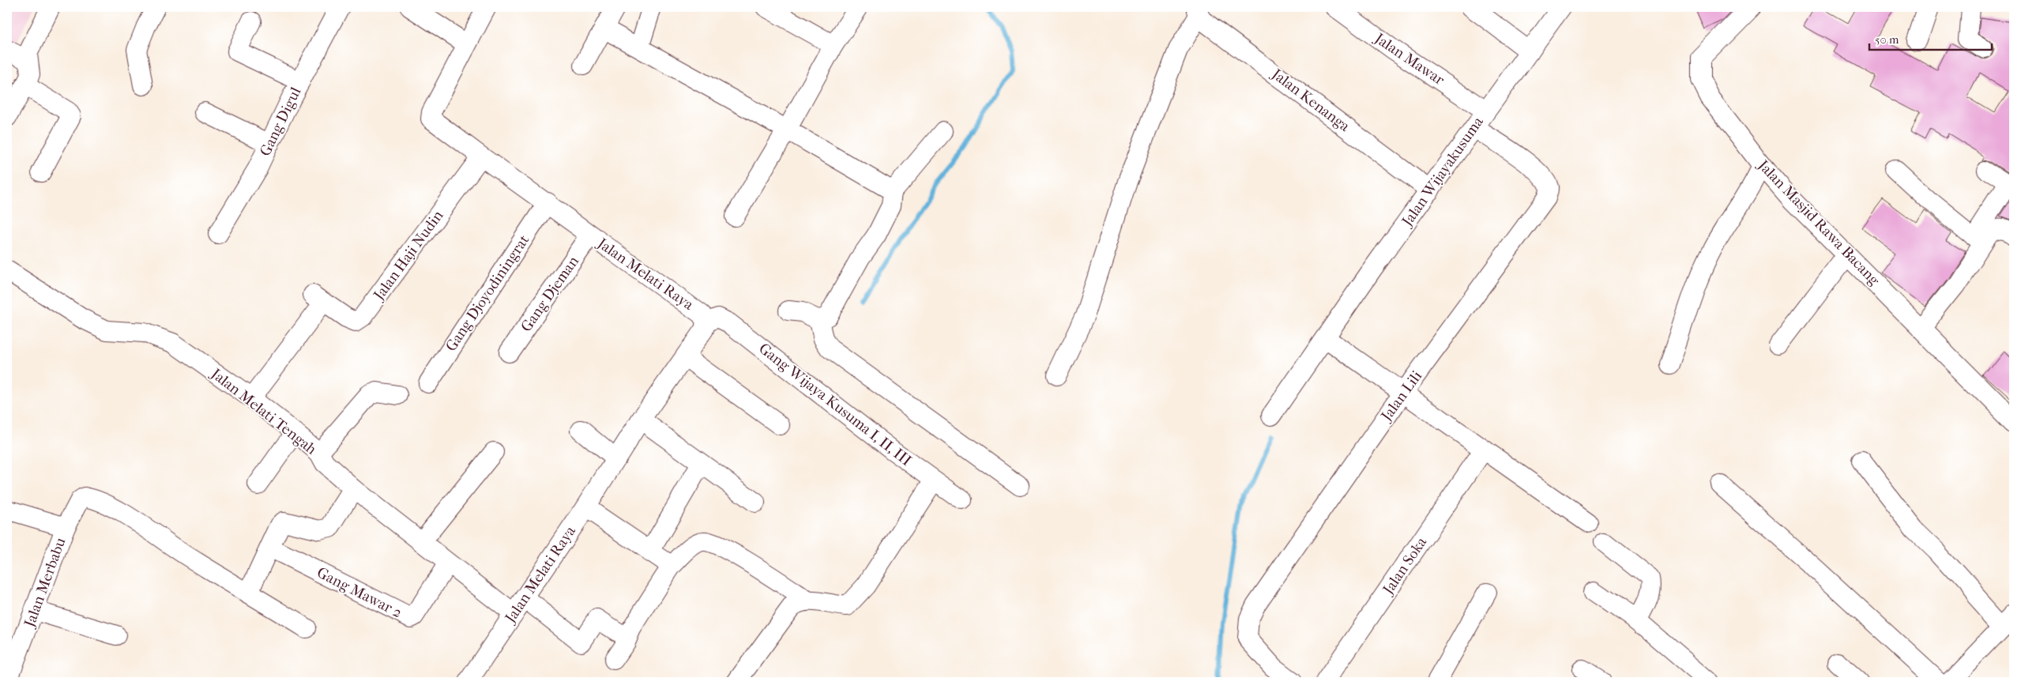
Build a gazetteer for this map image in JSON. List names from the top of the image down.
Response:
{
  "streets": {
    "street": [
      "Jalan Mawar",
      "Jalan Kenanga",
      "Gang Digul",
      "Jalan Wijayakusuma",
      "Jalan Masjid Rawa Bacang",
      "Jalan Haji Nudin",
      "Jalan Melati Raya",
      "Gang Djoyodiningrat",
      "Gang Djeman",
      "Jalan Lili",
      "Gang Wijaya Kusuma I, II, III",
      "Jalan Melati Tengah",
      "Jalan Soka",
      "Jalan Merbabu",
      "Gang Mawar 2"
    ]
  },
  "crossings": [
    ["Jalan Mawar", "Jalan Wijayakusuma"],
    ["Jalan Kenanga", "Jalan Wijayakusuma"],
    ["Jalan Wijayakusuma", "Jalan Lili"],
    ["Jalan Haji Nudin", "Jalan Melati Raya"],
    ["Jalan Haji Nudin", "Jalan Melati Tengah"],
    ["Jalan Melati Raya", "Gang Djoyodiningrat"],
    ["Jalan Melati Raya", "Gang Djeman"],
    ["Jalan Melati Raya", "Gang Wijaya Kusuma I, II, III"],
    ["Jalan Melati Raya", "Jalan Melati Tengah"],
    ["Jalan Melati Tengah", "Gang Mawar 2"]
  ],
  "scale_bar": "50 m"
}
